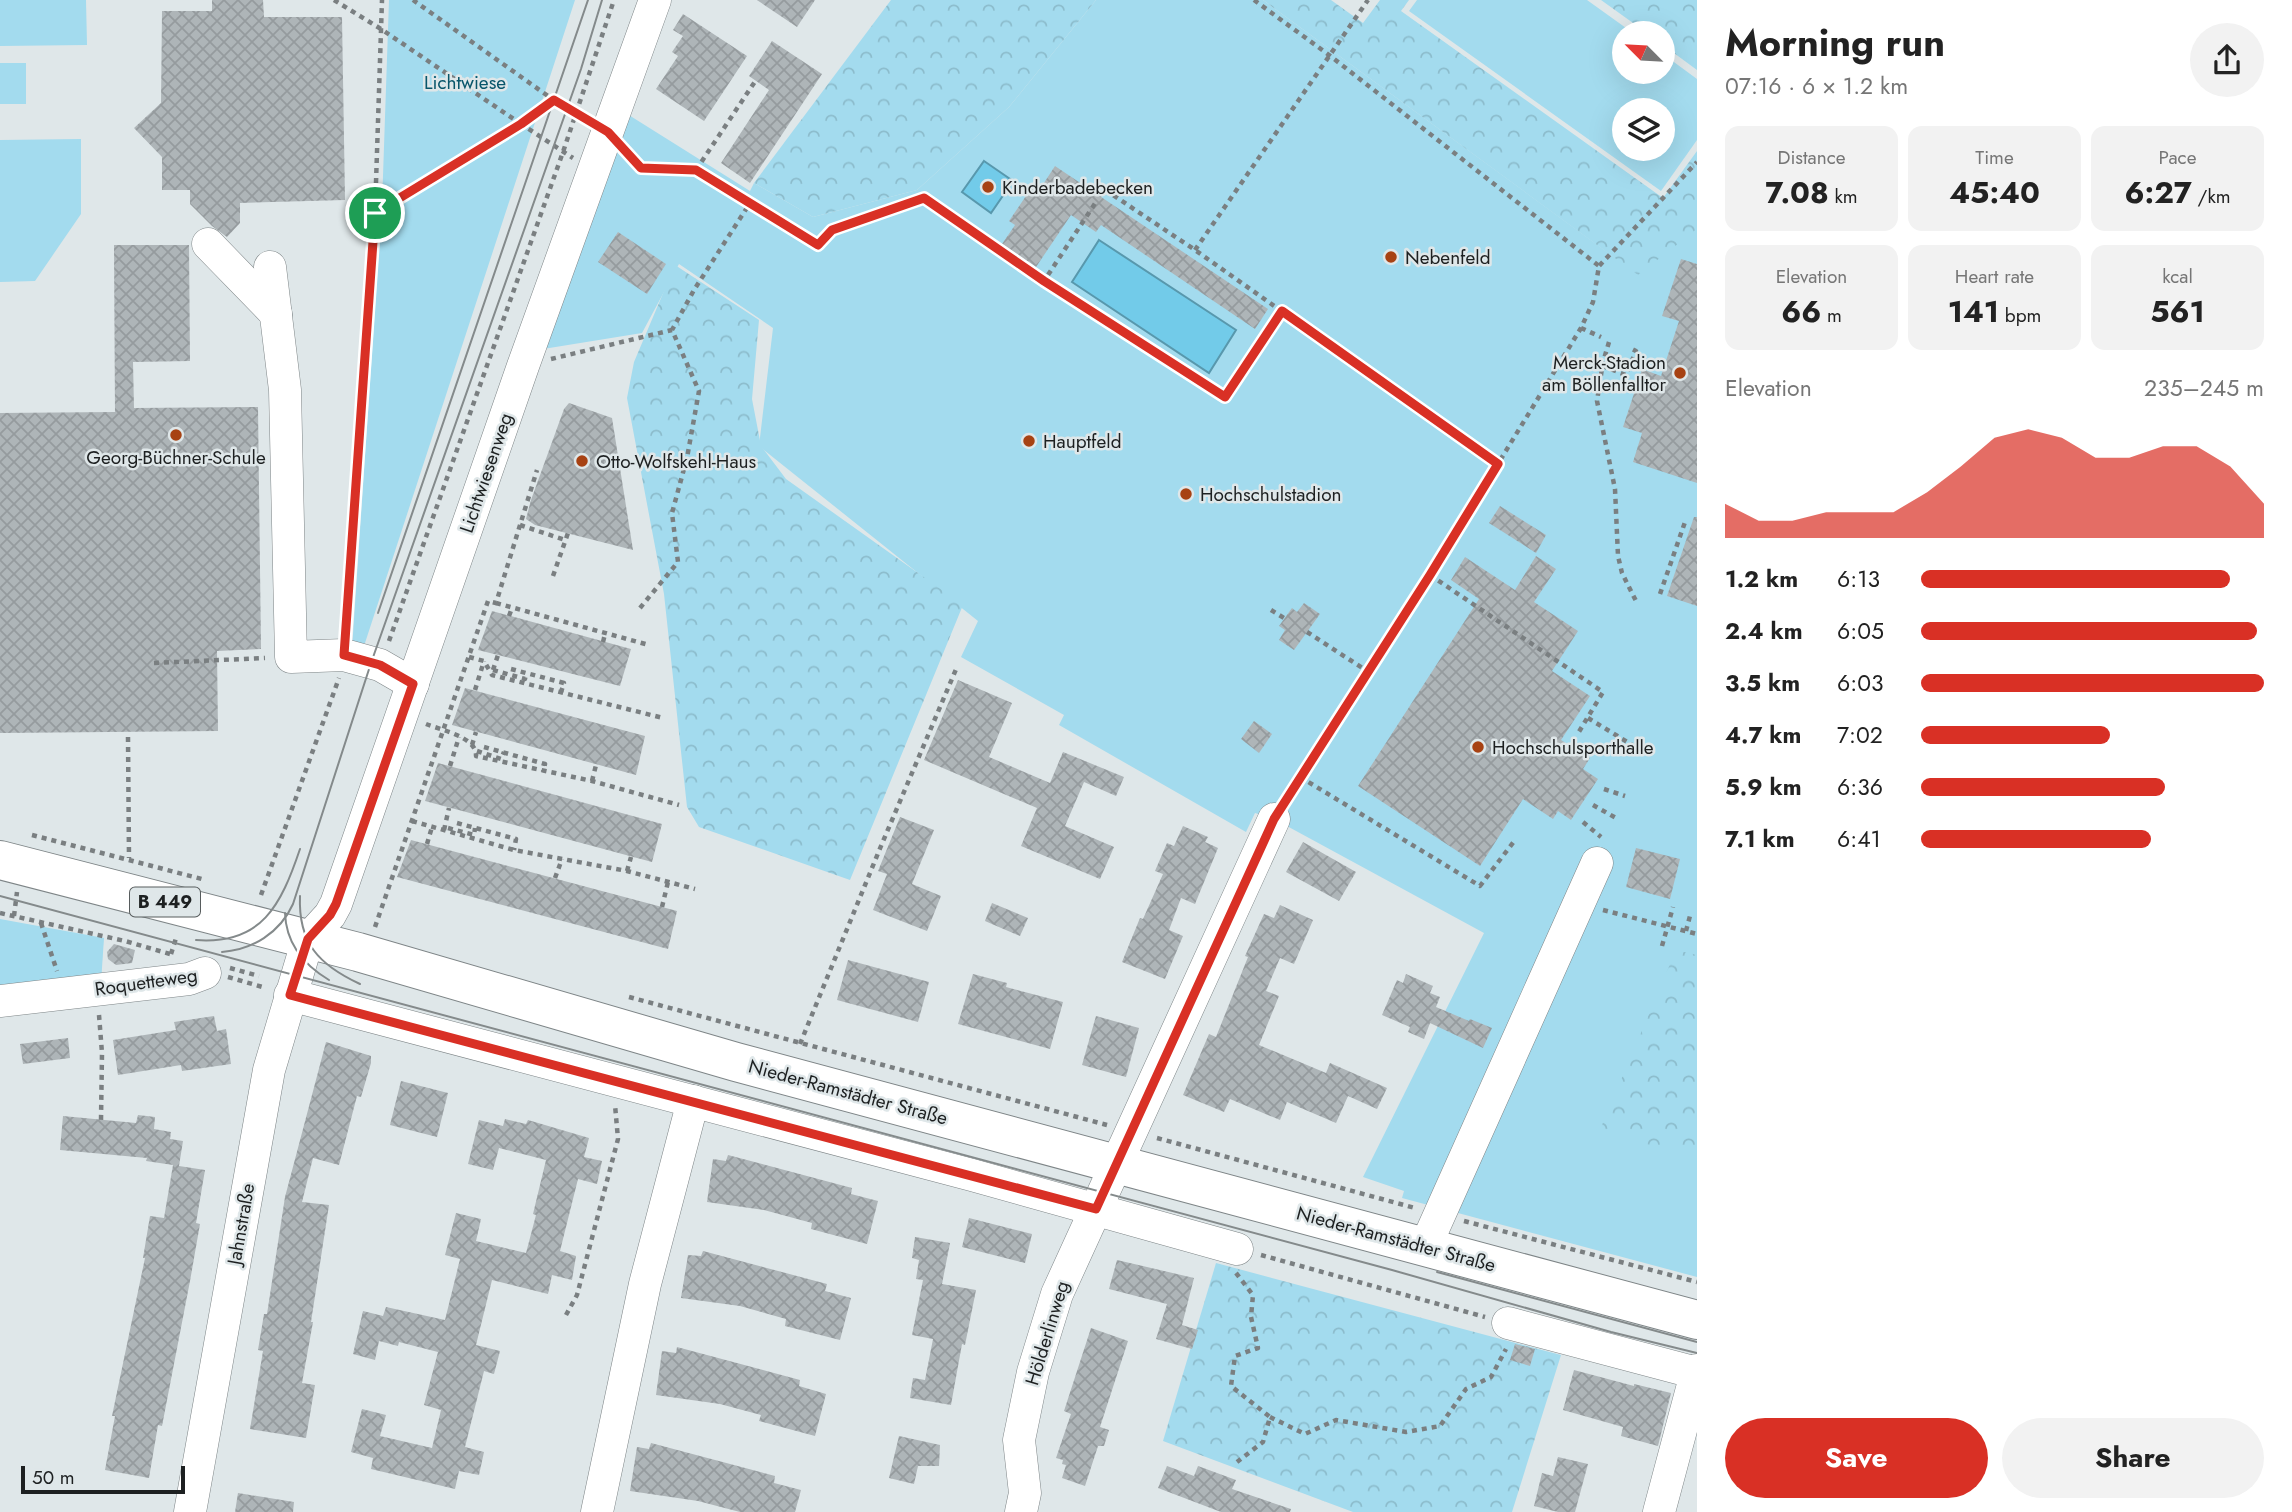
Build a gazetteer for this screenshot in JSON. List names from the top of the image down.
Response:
{
  "streets": {
    "main road": ["B 449", "Nieder-Ramstädter Straße"],
    "street": [
      "Lichtwiesenweg",
      "Roquetteweg",
      "Jahnstraße",
      "Hölderlinweg"
    ]
  },
  "crossings": [
    ["Lichtwiesenweg", "Nieder-Ramstädter Straße"],
    ["Lichtwiesenweg", "Jahnstraße"],
    ["Roquetteweg", "Jahnstraße"],
    ["Nieder-Ramstädter Straße", "Jahnstraße"],
    ["Nieder-Ramstädter Straße", "Hölderlinweg"]
  ],
  "parks": ["Lichtwiese"],
  "places": [
    "Kinderbadebecken",
    "Nebenfeld",
    "Merck-Stadion am Böllenfalltor",
    "Georg-Büchner-Schule",
    "Hauptfeld",
    "Otto-Wolfskehl-Haus",
    "Hochschulstadion",
    "Hochschulsporthalle"
  ],
  "scale_bar": "50 m",
  "north": "top left",
  "page": {
    "heading": ["Morning run", "07:16 · 6 × 1.2 km"],
    "stats": [
      ["Distance", "7.08 km"],
      ["Time", "45:40"],
      ["Pace", "6:27 /km"],
      ["Elevation", "66 m"],
      ["Heart rate", "141 bpm"],
      ["kcal", "561"]
    ],
    "chart": ["Elevation", "235–245 m"],
    "list": [
      {
        "name": "1.2 km",
        "note": "6:13"
      },
      {
        "name": "2.4 km",
        "note": "6:05"
      },
      {
        "name": "3.5 km",
        "note": "6:03"
      },
      {
        "name": "4.7 km",
        "note": "7:02"
      },
      {
        "name": "5.9 km",
        "note": "6:36"
      },
      {
        "name": "7.1 km",
        "note": "6:41"
      }
    ],
    "buttons": ["Save", "Share"],
    "scale": "50 m"
  }
}
